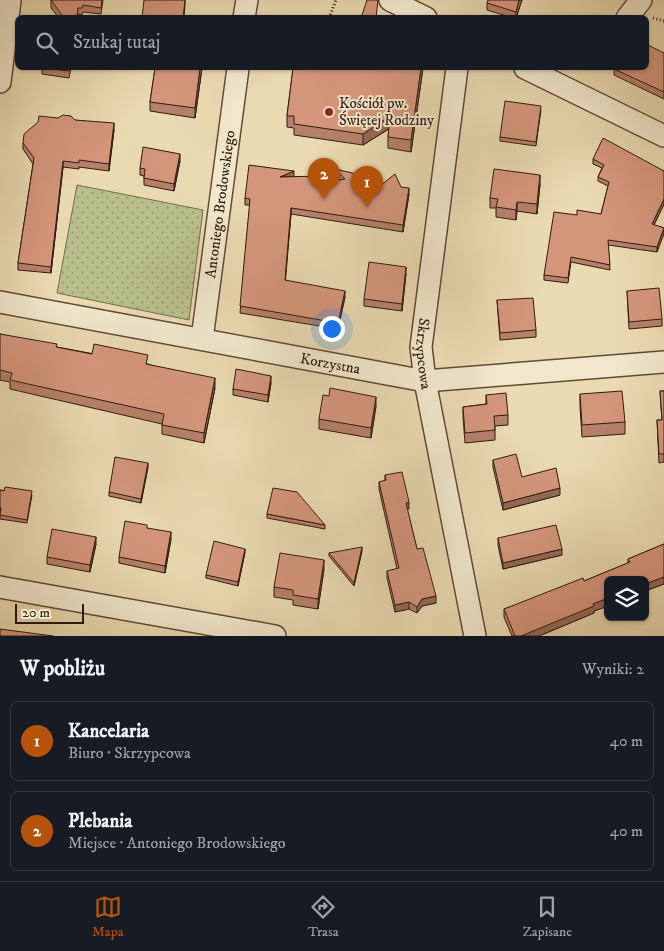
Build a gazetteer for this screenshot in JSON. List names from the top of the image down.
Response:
{
  "streets": {
    "street": ["Antoniego Brodowskiego", "Skrzypcowa", "Korzystna"]
  },
  "crossings": [
    ["Antoniego Brodowskiego", "Korzystna"],
    ["Skrzypcowa", "Korzystna"]
  ],
  "places": ["Kościół pw. Świętej Rodziny"],
  "scale_bar": "20 m",
  "page": {
    "search": "Szukaj tutaj",
    "pins": ["2", "1"],
    "scale": "20 m",
    "heading": ["W pobliżu", "Wyniki: 2"],
    "list": [
      {
        "mark": "1",
        "name": "Kancelaria",
        "note": "Biuro · Skrzypcowa",
        "value": "40 m"
      },
      {
        "mark": "2",
        "name": "Plebania",
        "note": "Miejsce · Antoniego Brodowskiego",
        "value": "40 m"
      }
    ],
    "nav": ["Mapa", "Trasa", "Zapisane"]
  }
}
